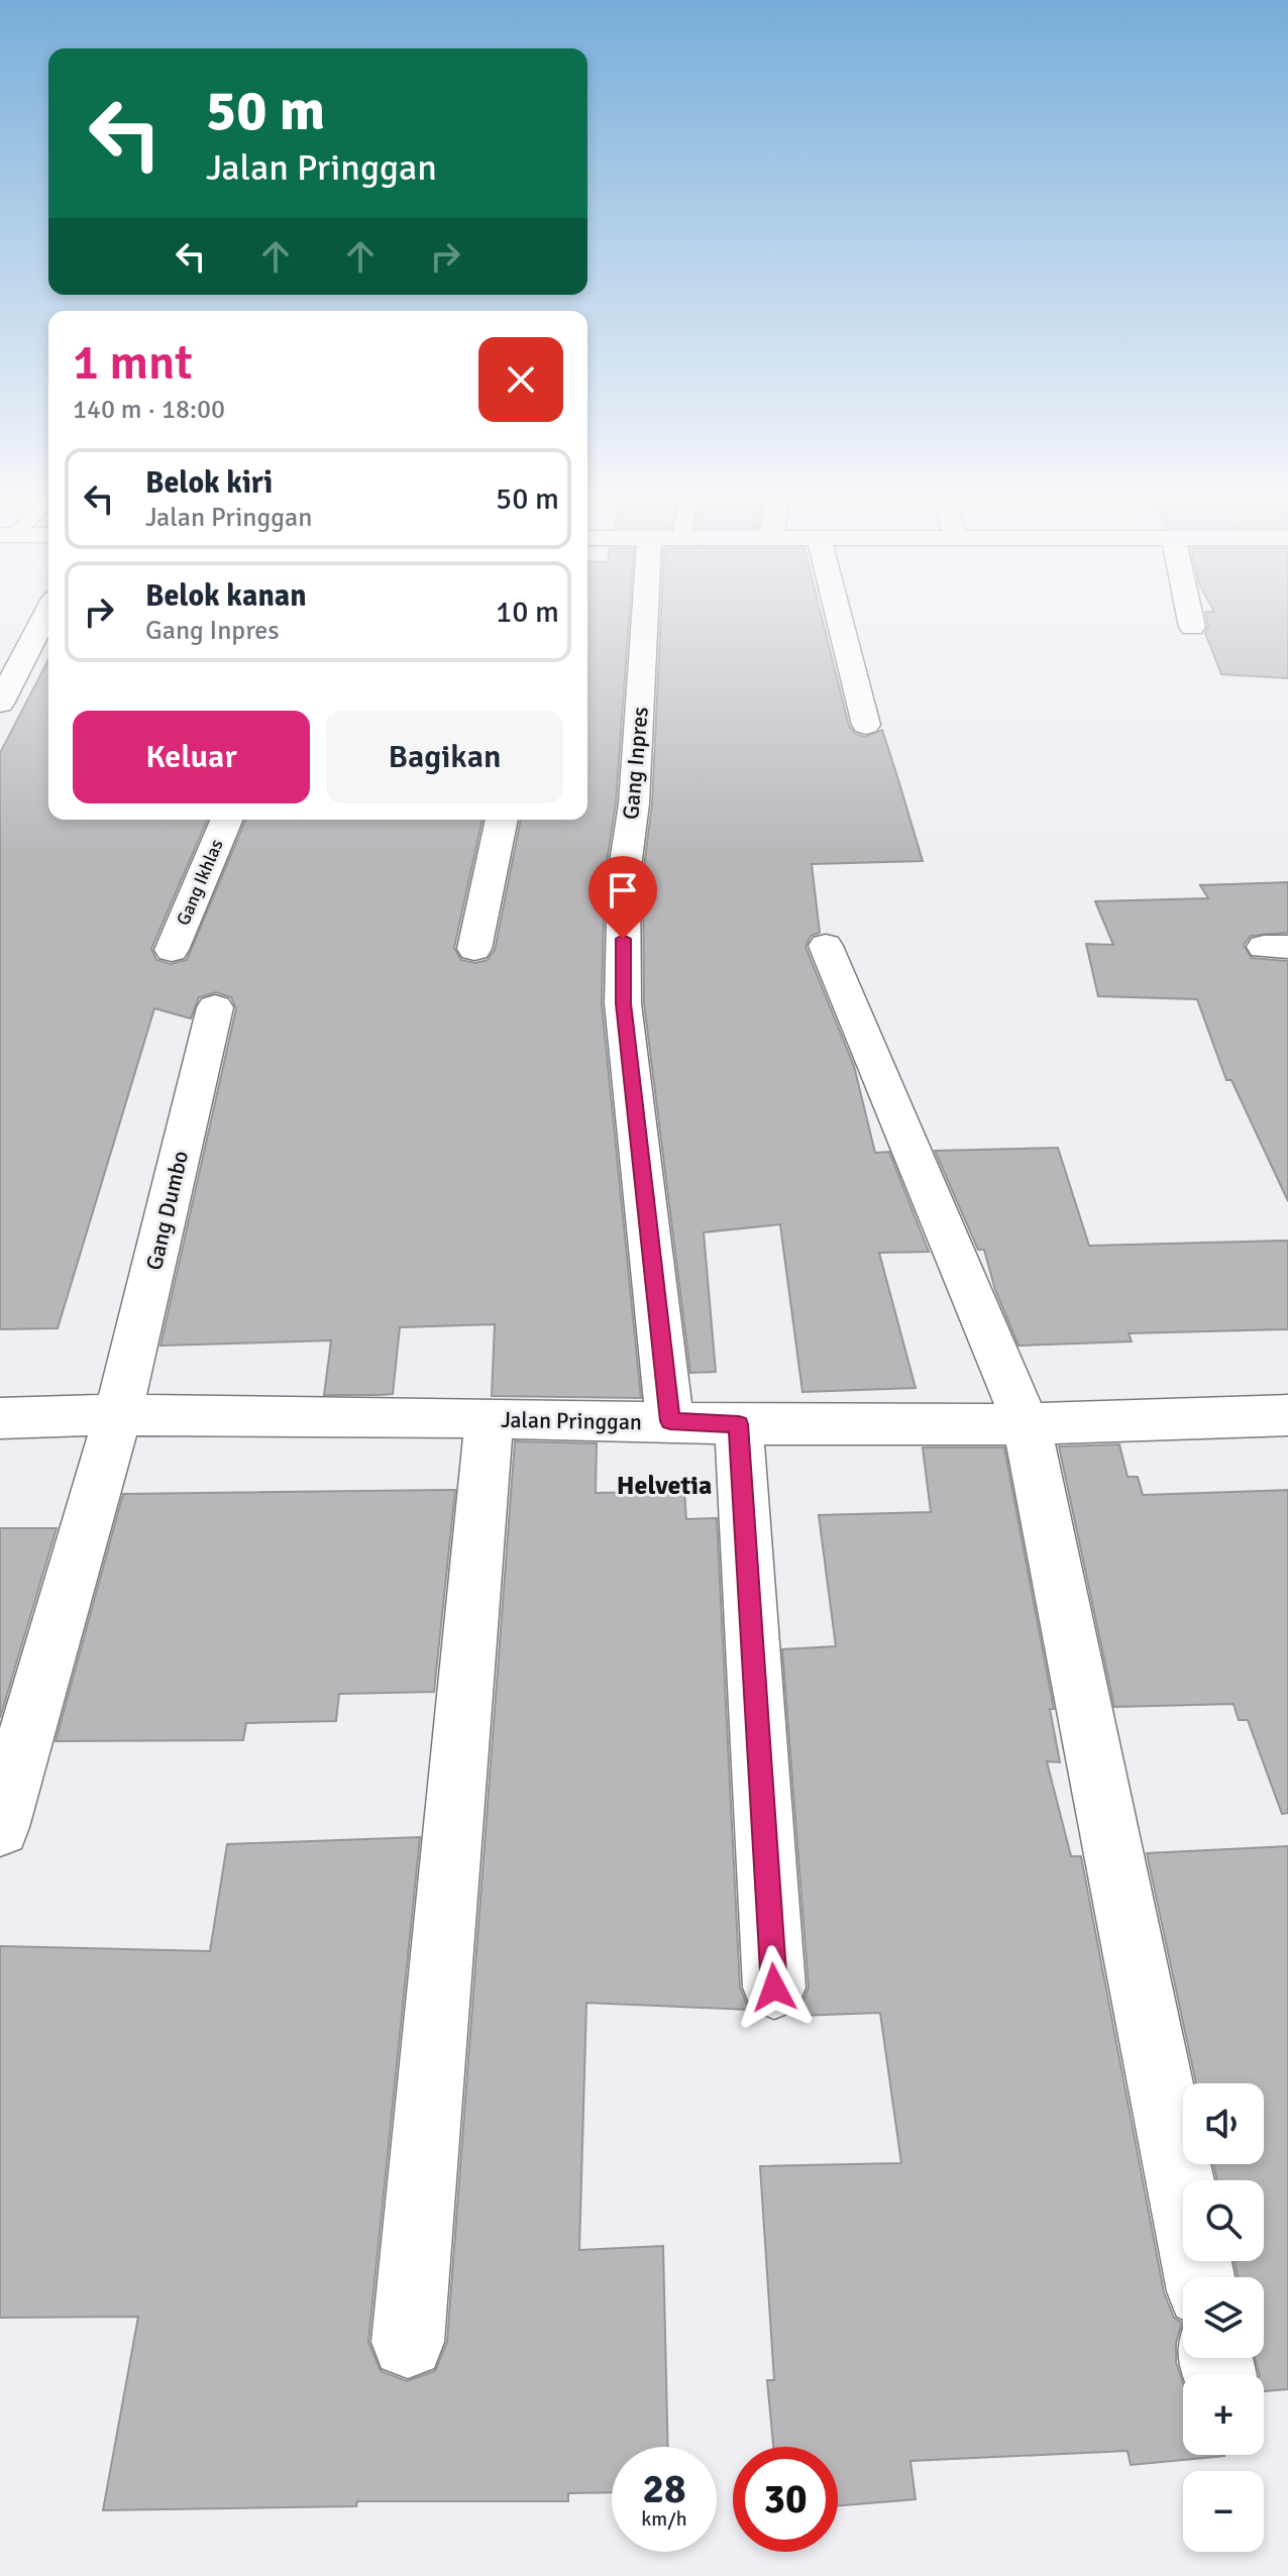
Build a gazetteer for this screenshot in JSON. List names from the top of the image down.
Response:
{
  "streets": {
    "street": [
      "Gang Inpres",
      "Gang Ikhlas",
      "Gang Dumbo",
      "Jalan Pringgan"
    ]
  },
  "crossings": [
    ["Gang Inpres", "Jalan Pringgan"],
    ["Gang Dumbo", "Jalan Pringgan"]
  ],
  "districts": ["Helvetia"],
  "page": {
    "turn": ["50 m", "Jalan Pringgan"],
    "heading": ["1 mnt", "140 m · 18:00"],
    "list": [
      {
        "name": "Belok kiri",
        "note": "Jalan Pringgan",
        "value": "50 m"
      },
      {
        "name": "Belok kanan",
        "note": "Gang Inpres",
        "value": "10 m"
      }
    ],
    "buttons": ["Keluar", "Bagikan"],
    "map_buttons": ["+", "−"],
    "speed": "28 km/h",
    "limit": "30"
  }
}
